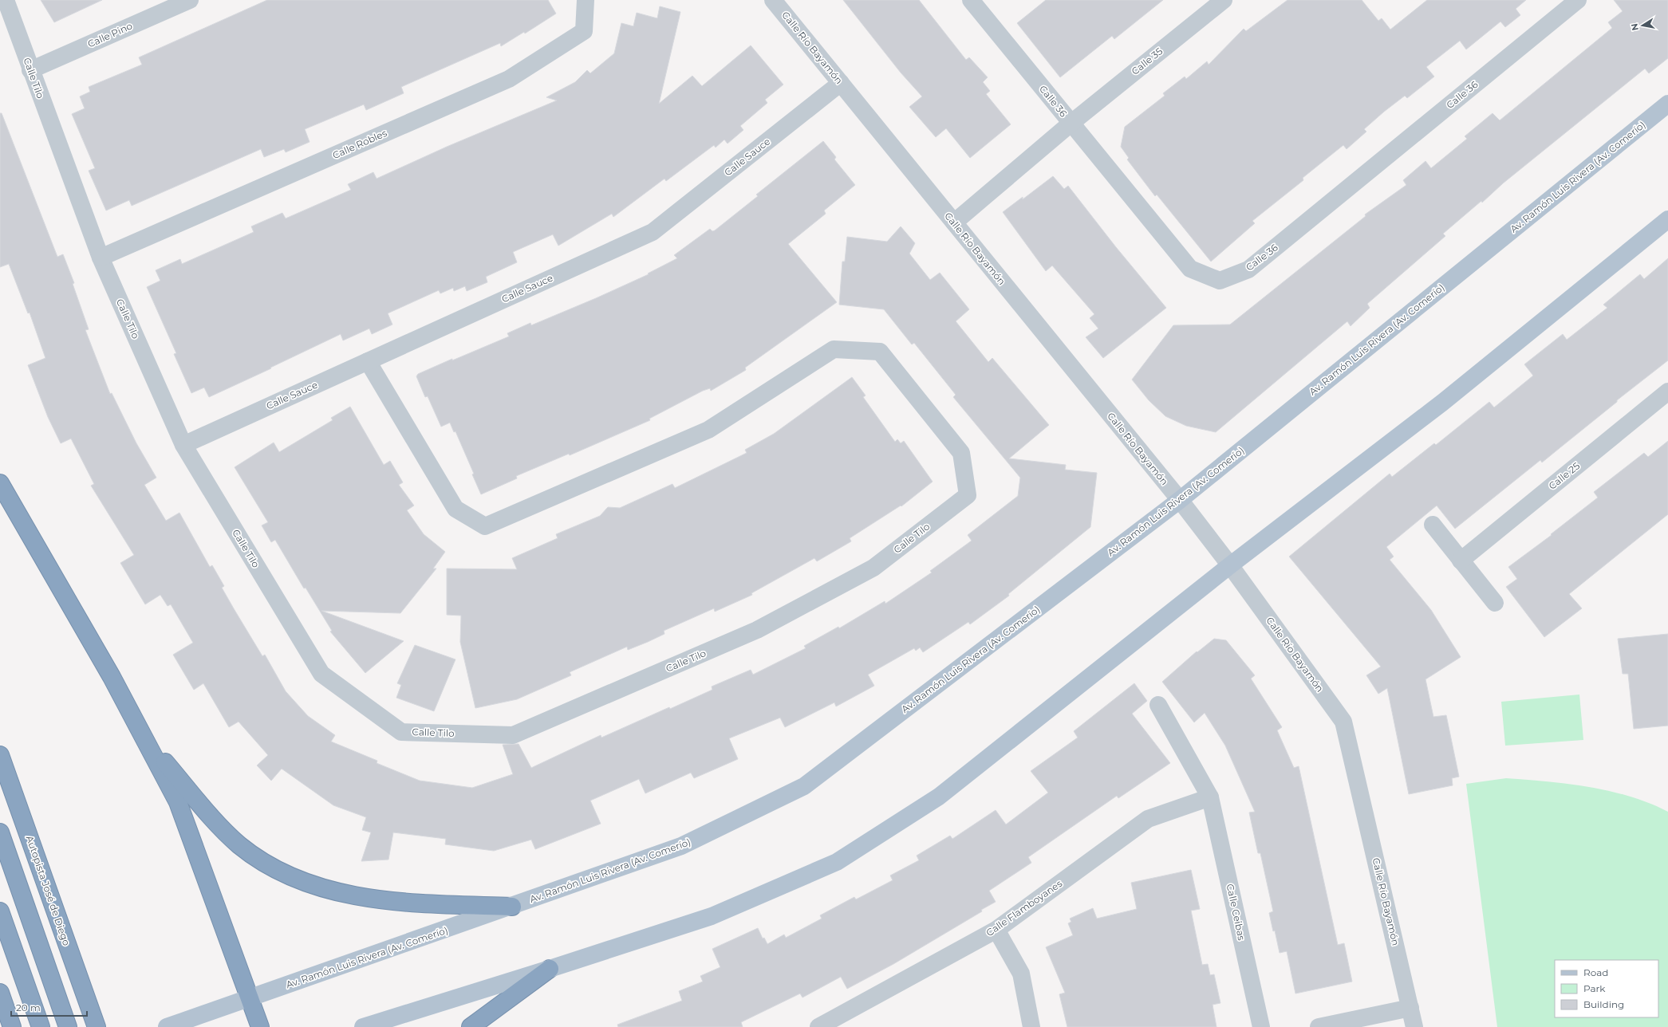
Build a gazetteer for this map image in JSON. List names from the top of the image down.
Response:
{
  "streets": {
    "highway": ["Autopista José de Diego"],
    "main road": ["Av. Ramón Luis Rivera (Av. Comerío)"],
    "street": [
      "Calle Pino",
      "Calle Río Bayamón",
      "Calle 35",
      "Calle Tilo",
      "Calle 36",
      "Calle Robles",
      "Calle Sauce",
      "Calle 25",
      "Calle Flamboyanes",
      "Calle Ceibas"
    ]
  },
  "crossings": [
    ["Calle Pino", "Calle Tilo"],
    ["Calle Río Bayamón", "Calle 35"],
    ["Calle Río Bayamón", "Calle Sauce"],
    ["Calle Río Bayamón", "Av. Ramón Luis Rivera (Av. Comerío)"],
    ["Calle 35", "Calle 36"],
    ["Calle Tilo", "Calle Robles"],
    ["Calle Tilo", "Calle Sauce"],
    ["Calle Flamboyanes", "Calle Ceibas"]
  ],
  "legend": ["Road", "Park", "Building"],
  "scale_bar": "20 m",
  "north": "left"
}
